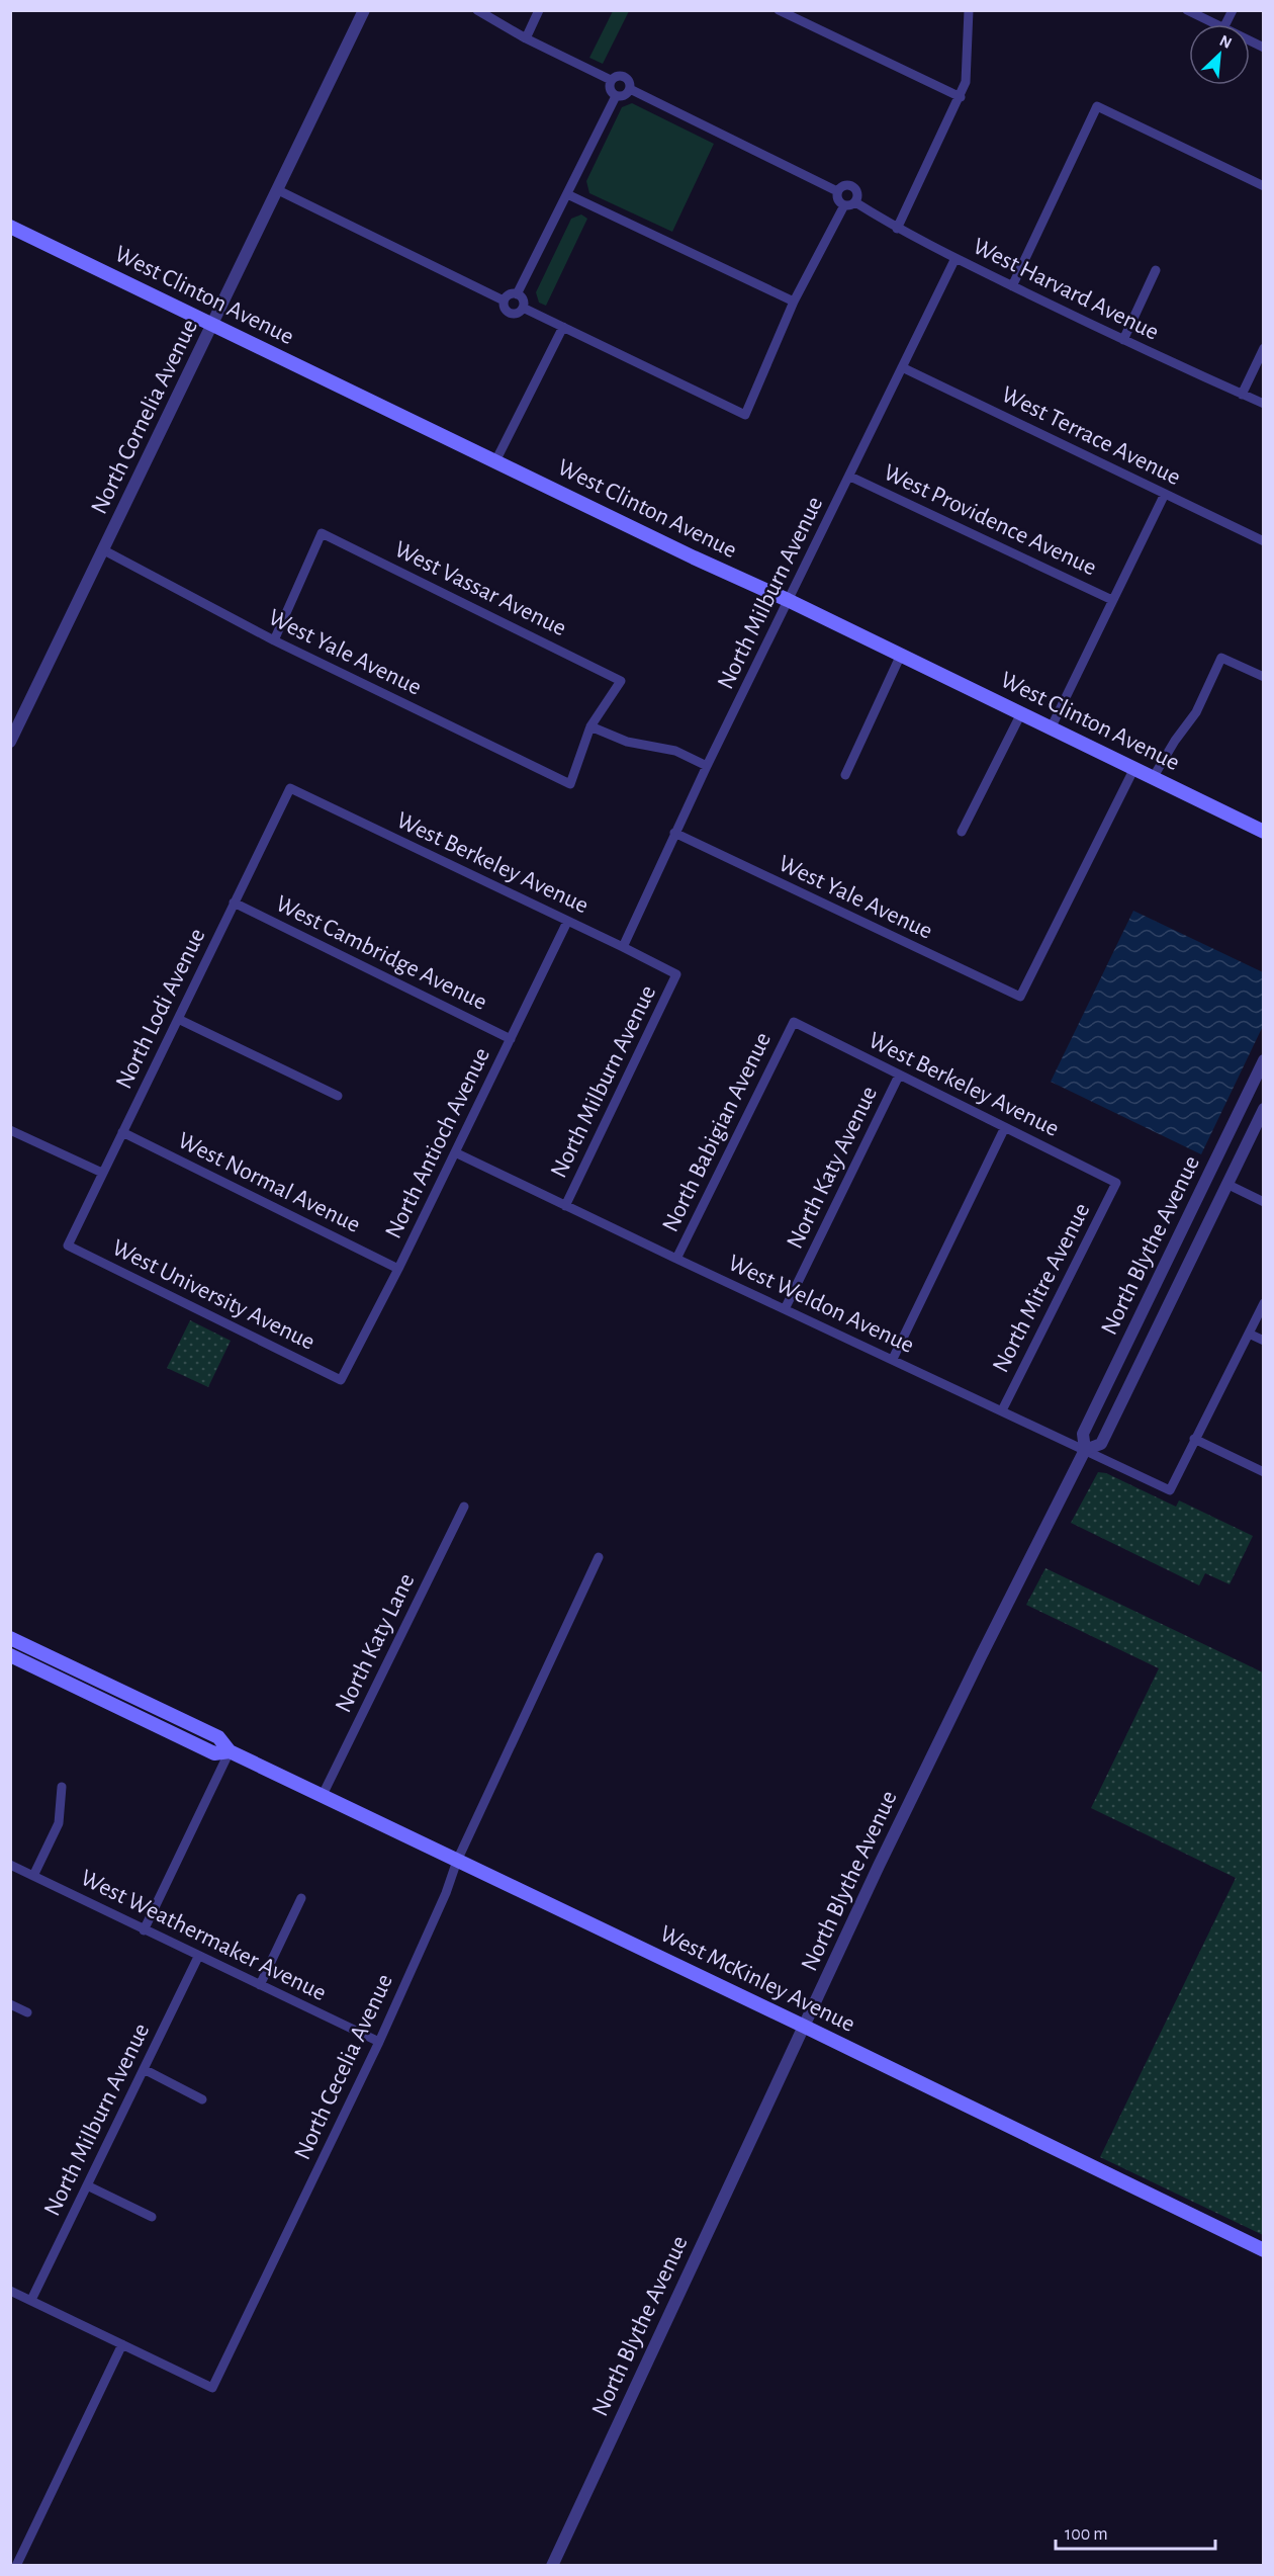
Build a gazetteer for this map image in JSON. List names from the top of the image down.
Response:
{
  "streets": {
    "main road": ["West Clinton Avenue", "West McKinley Avenue"],
    "street": [
      "West Harvard Avenue",
      "North Cornelia Avenue",
      "West Terrace Avenue",
      "West Providence Avenue",
      "West Vassar Avenue",
      "North Milburn Avenue",
      "West Yale Avenue",
      "West Berkeley Avenue",
      "West Cambridge Avenue",
      "North Lodi Avenue",
      "North Babigian Avenue",
      "North Antioch Avenue",
      "North Katy Avenue",
      "West Normal Avenue",
      "North Blythe Avenue",
      "North Mitre Avenue",
      "West University Avenue",
      "West Weldon Avenue",
      "North Katy Lane",
      "West Weathermaker Avenue",
      "North Cecelia Avenue"
    ]
  },
  "crossings": [
    ["West Harvard Avenue", "North Milburn Avenue"],
    ["West Clinton Avenue", "North Cornelia Avenue"],
    ["West Clinton Avenue", "North Milburn Avenue"],
    ["West Clinton Avenue", "West Yale Avenue"],
    ["North Cornelia Avenue", "West Yale Avenue"],
    ["West Terrace Avenue", "North Milburn Avenue"],
    ["West Providence Avenue", "North Milburn Avenue"],
    ["West Vassar Avenue", "West Yale Avenue"],
    ["North Milburn Avenue", "West Yale Avenue"],
    ["North Milburn Avenue", "West Berkeley Avenue"],
    ["North Milburn Avenue", "West Weldon Avenue"],
    ["North Milburn Avenue", "West Weathermaker Avenue"],
    ["North Milburn Avenue", "North Cecelia Avenue"],
    ["West Berkeley Avenue", "North Lodi Avenue"],
    ["West Berkeley Avenue", "North Babigian Avenue"],
    ["West Berkeley Avenue", "North Antioch Avenue"],
    ["West Berkeley Avenue", "North Katy Avenue"],
    ["West Berkeley Avenue", "North Mitre Avenue"],
    ["West Cambridge Avenue", "North Lodi Avenue"],
    ["West Cambridge Avenue", "North Antioch Avenue"],
    ["North Lodi Avenue", "West Normal Avenue"],
    ["North Lodi Avenue", "West University Avenue"],
    ["North Babigian Avenue", "West Weldon Avenue"],
    ["North Antioch Avenue", "West Normal Avenue"],
    ["North Antioch Avenue", "West University Avenue"],
    ["North Antioch Avenue", "West Weldon Avenue"],
    ["North Katy Avenue", "West Weldon Avenue"],
    ["North Blythe Avenue", "West Weldon Avenue"],
    ["North Blythe Avenue", "West McKinley Avenue"],
    ["North Mitre Avenue", "West Weldon Avenue"],
    ["North Katy Lane", "West McKinley Avenue"],
    ["West Weathermaker Avenue", "North Cecelia Avenue"],
    ["West McKinley Avenue", "North Cecelia Avenue"]
  ],
  "scale_bar": "100 m",
  "north": "top right"
}
